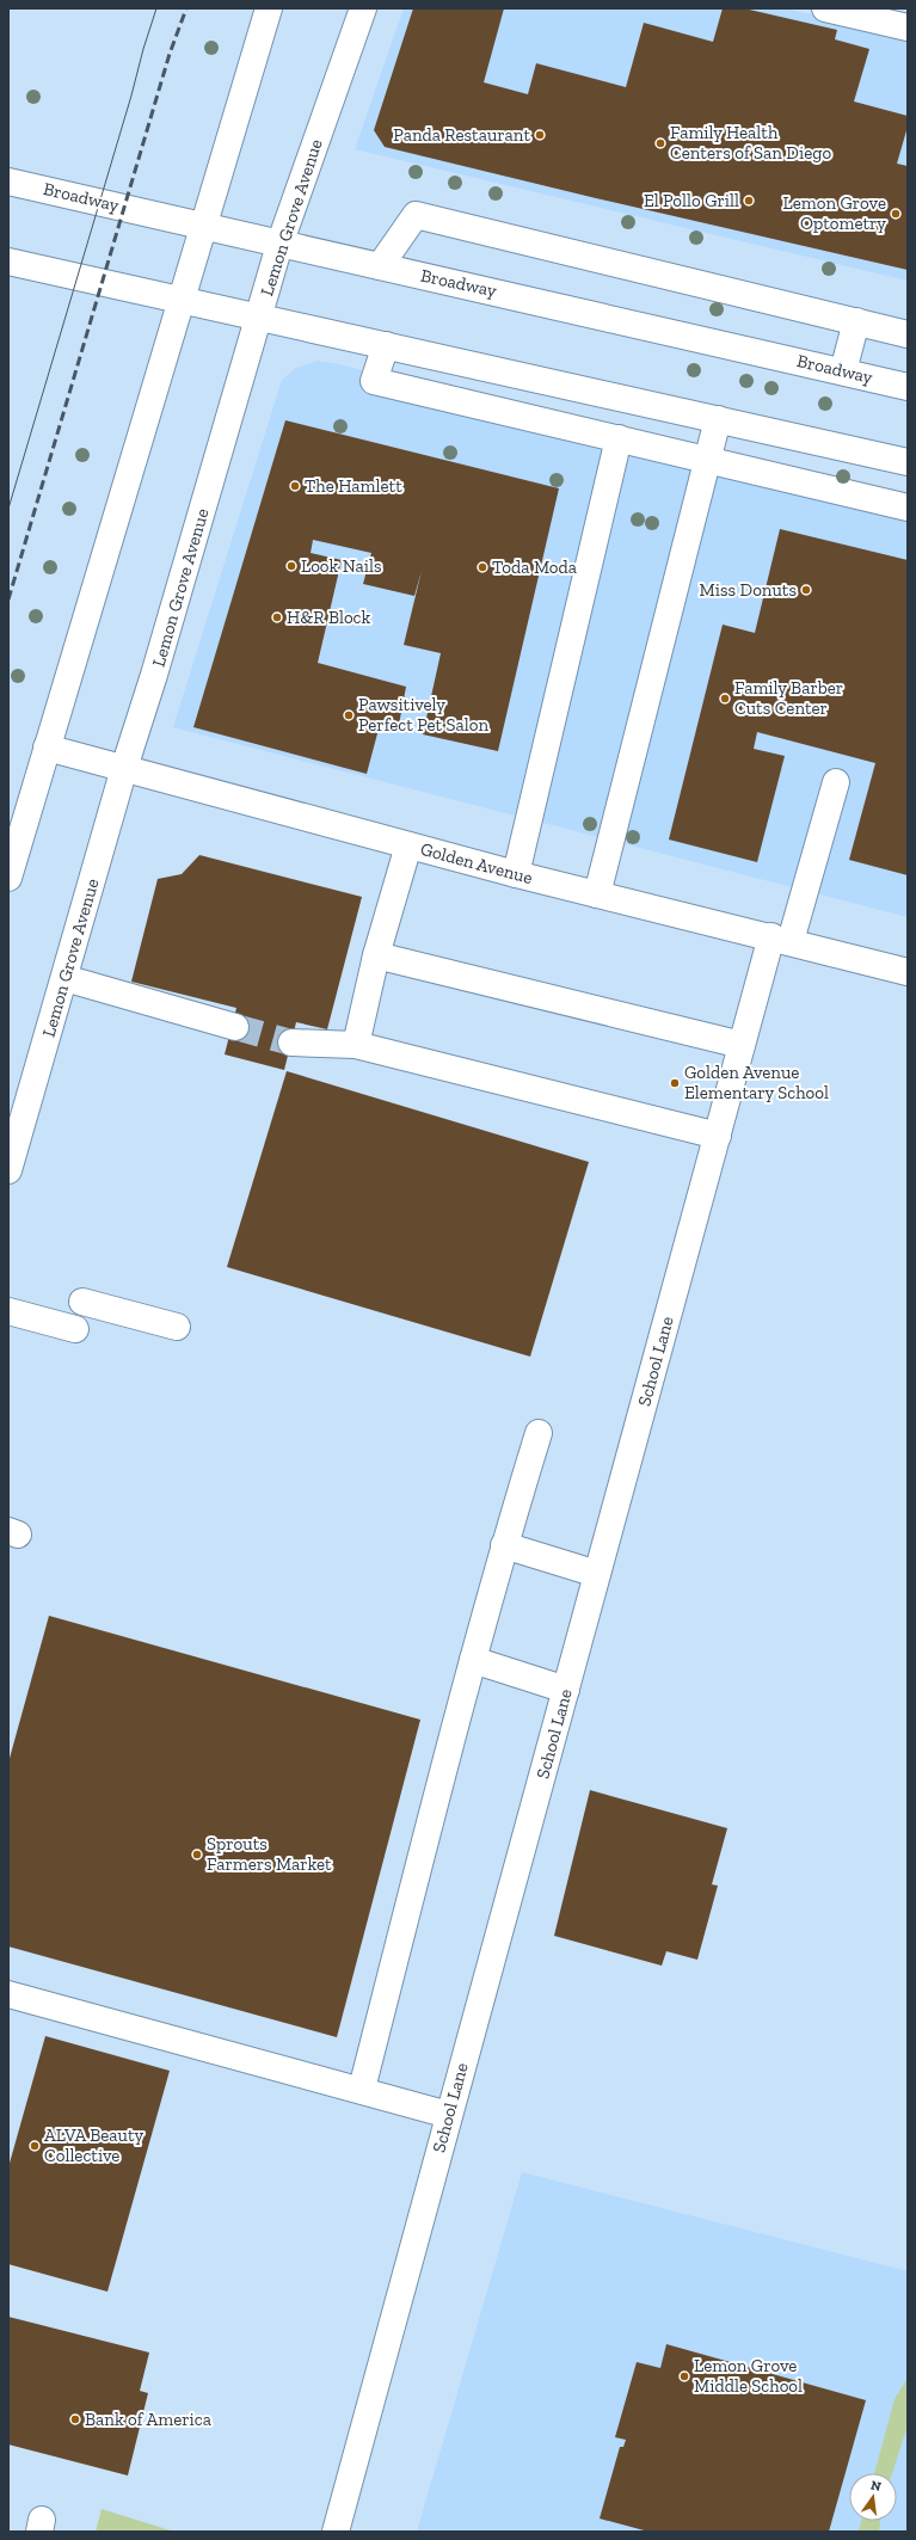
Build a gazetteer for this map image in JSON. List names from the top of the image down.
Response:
{
  "streets": {
    "main road": [
      "Broadway",
      "Lemon Grove Avenue",
      "Golden Avenue",
      "School Lane"
    ]
  },
  "crossings": [
    ["Broadway", "Lemon Grove Avenue"],
    ["Lemon Grove Avenue", "Golden Avenue"],
    ["Golden Avenue", "School Lane"]
  ],
  "places": [
    "Panda Restaurant",
    "Family Health Centers of San Diego",
    "El Pollo Grill",
    "Lemon Grove Optometry",
    "The Hamlett",
    "Look Nails",
    "Toda Moda",
    "Miss Donuts",
    "H&R Block",
    "Family Barber Cuts Center",
    "Pawsitively Perfect Pet Salon",
    "Golden Avenue Elementary School",
    "Sprouts Farmers Market",
    "ALVA Beauty Collective",
    "Lemon Grove Middle School",
    "Bank of America"
  ],
  "north": "top"
}
